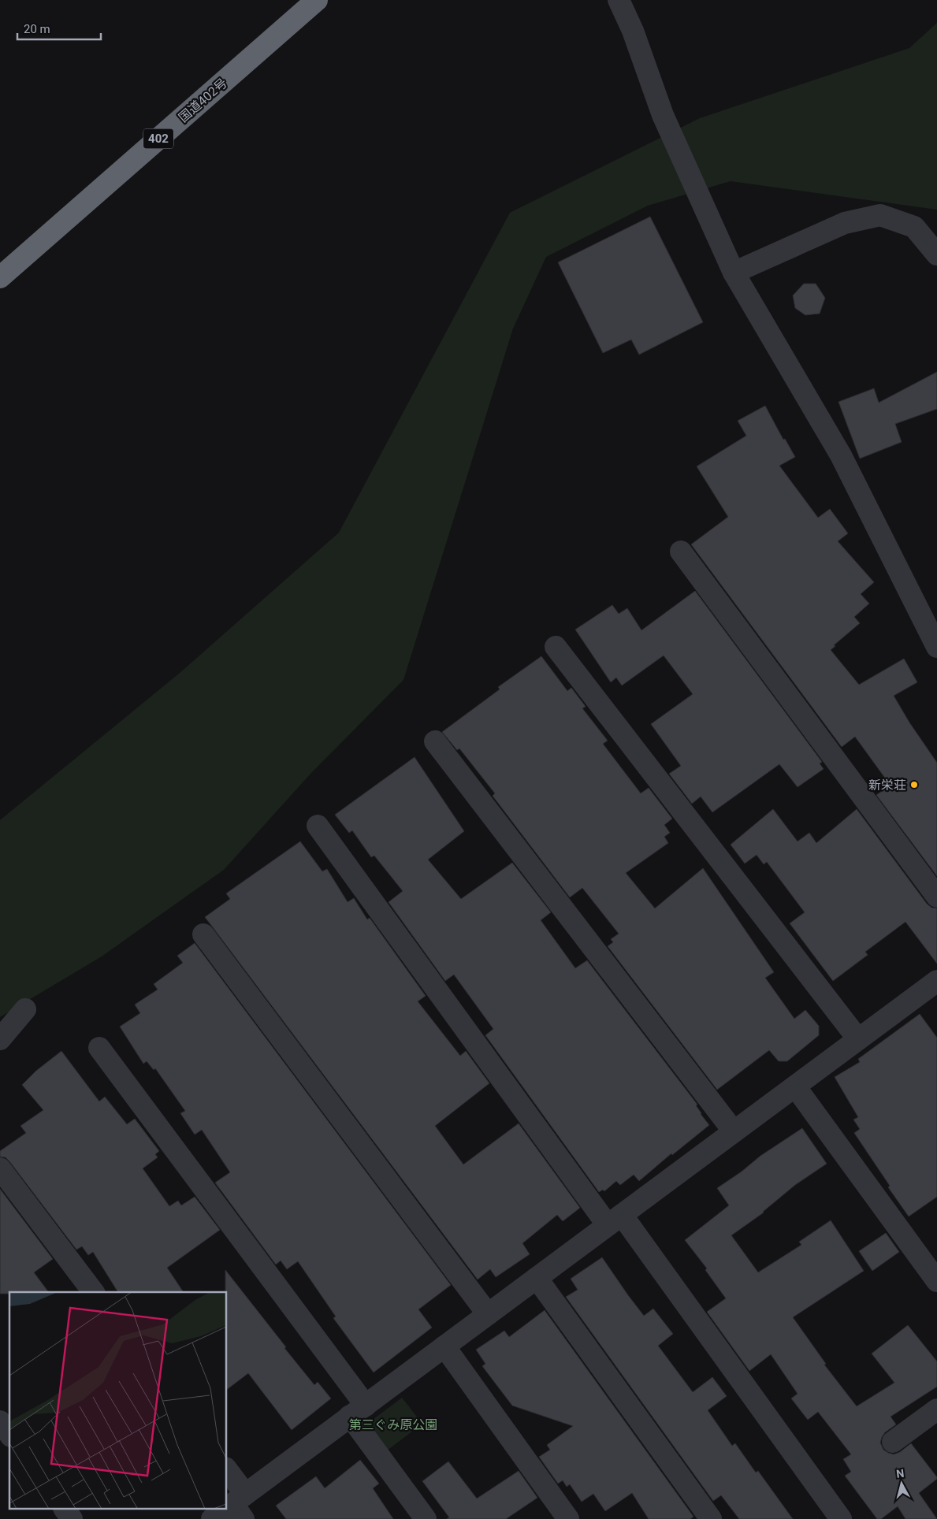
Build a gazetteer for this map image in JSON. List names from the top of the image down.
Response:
{
  "streets": {
    "highway": ["国道402号", "402"]
  },
  "parks": ["第三ぐみ原公園"],
  "places": ["新栄荘"],
  "scale_bar": "20 m",
  "north": "top"
}
